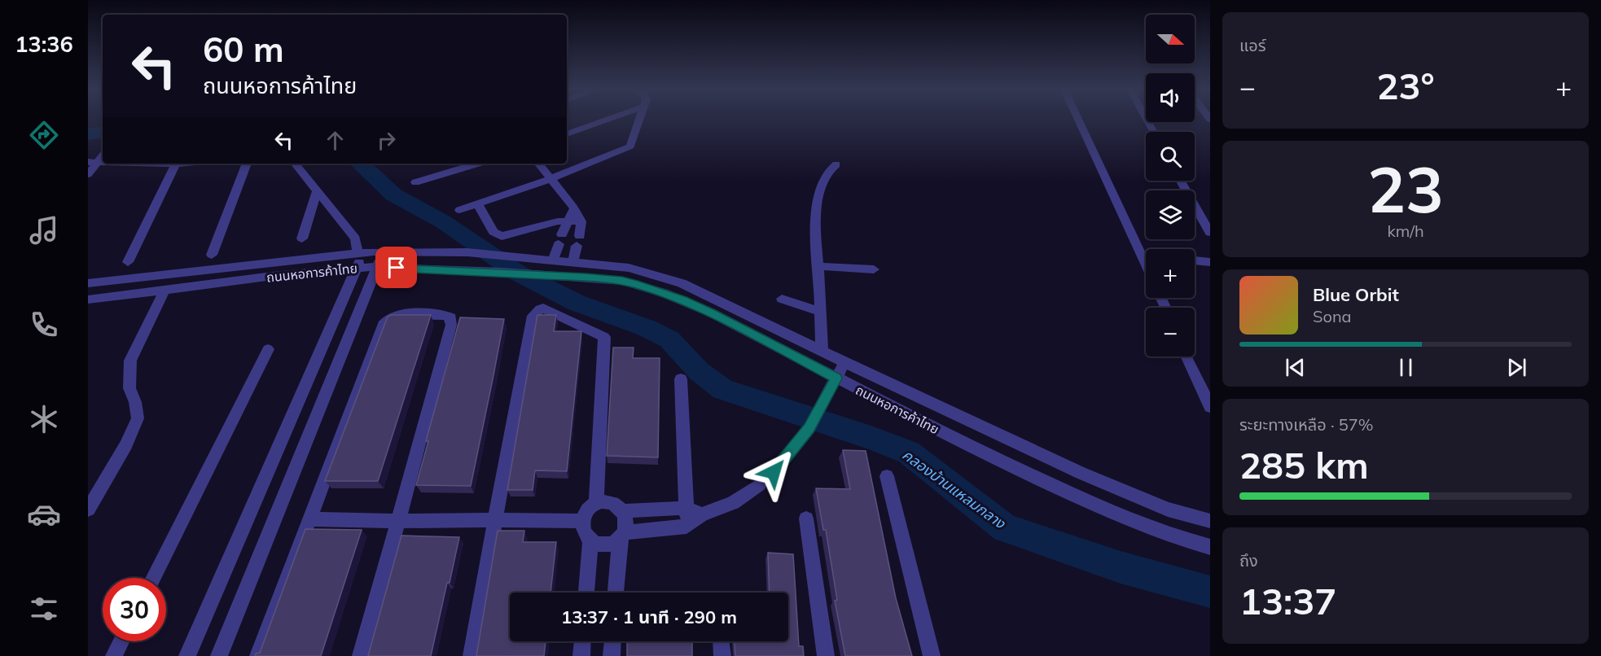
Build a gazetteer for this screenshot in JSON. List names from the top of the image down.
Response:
{
  "streets": {
    "street": ["ถนนหอการค้าไทย"]
  },
  "water": ["คลองบ้านแหลมกลาง"],
  "north": "right",
  "page": {
    "tabs": "13:36",
    "tile": [
      "แอร์",
      ["23", "km/h"],
      ["ระยะทางเหลือ · 57%", "285 km"],
      ["ถึง", "13:37"]
    ],
    "map_buttons": ["+", "−"],
    "turn": ["60 m", "ถนนหอการค้าไทย"],
    "heat": ["−", "23°", "+"],
    "song": ["Blue Orbit", "Sona"],
    "limit": "30",
    "trip": "13:37 · 1 นาที · 290 m"
  }
}
